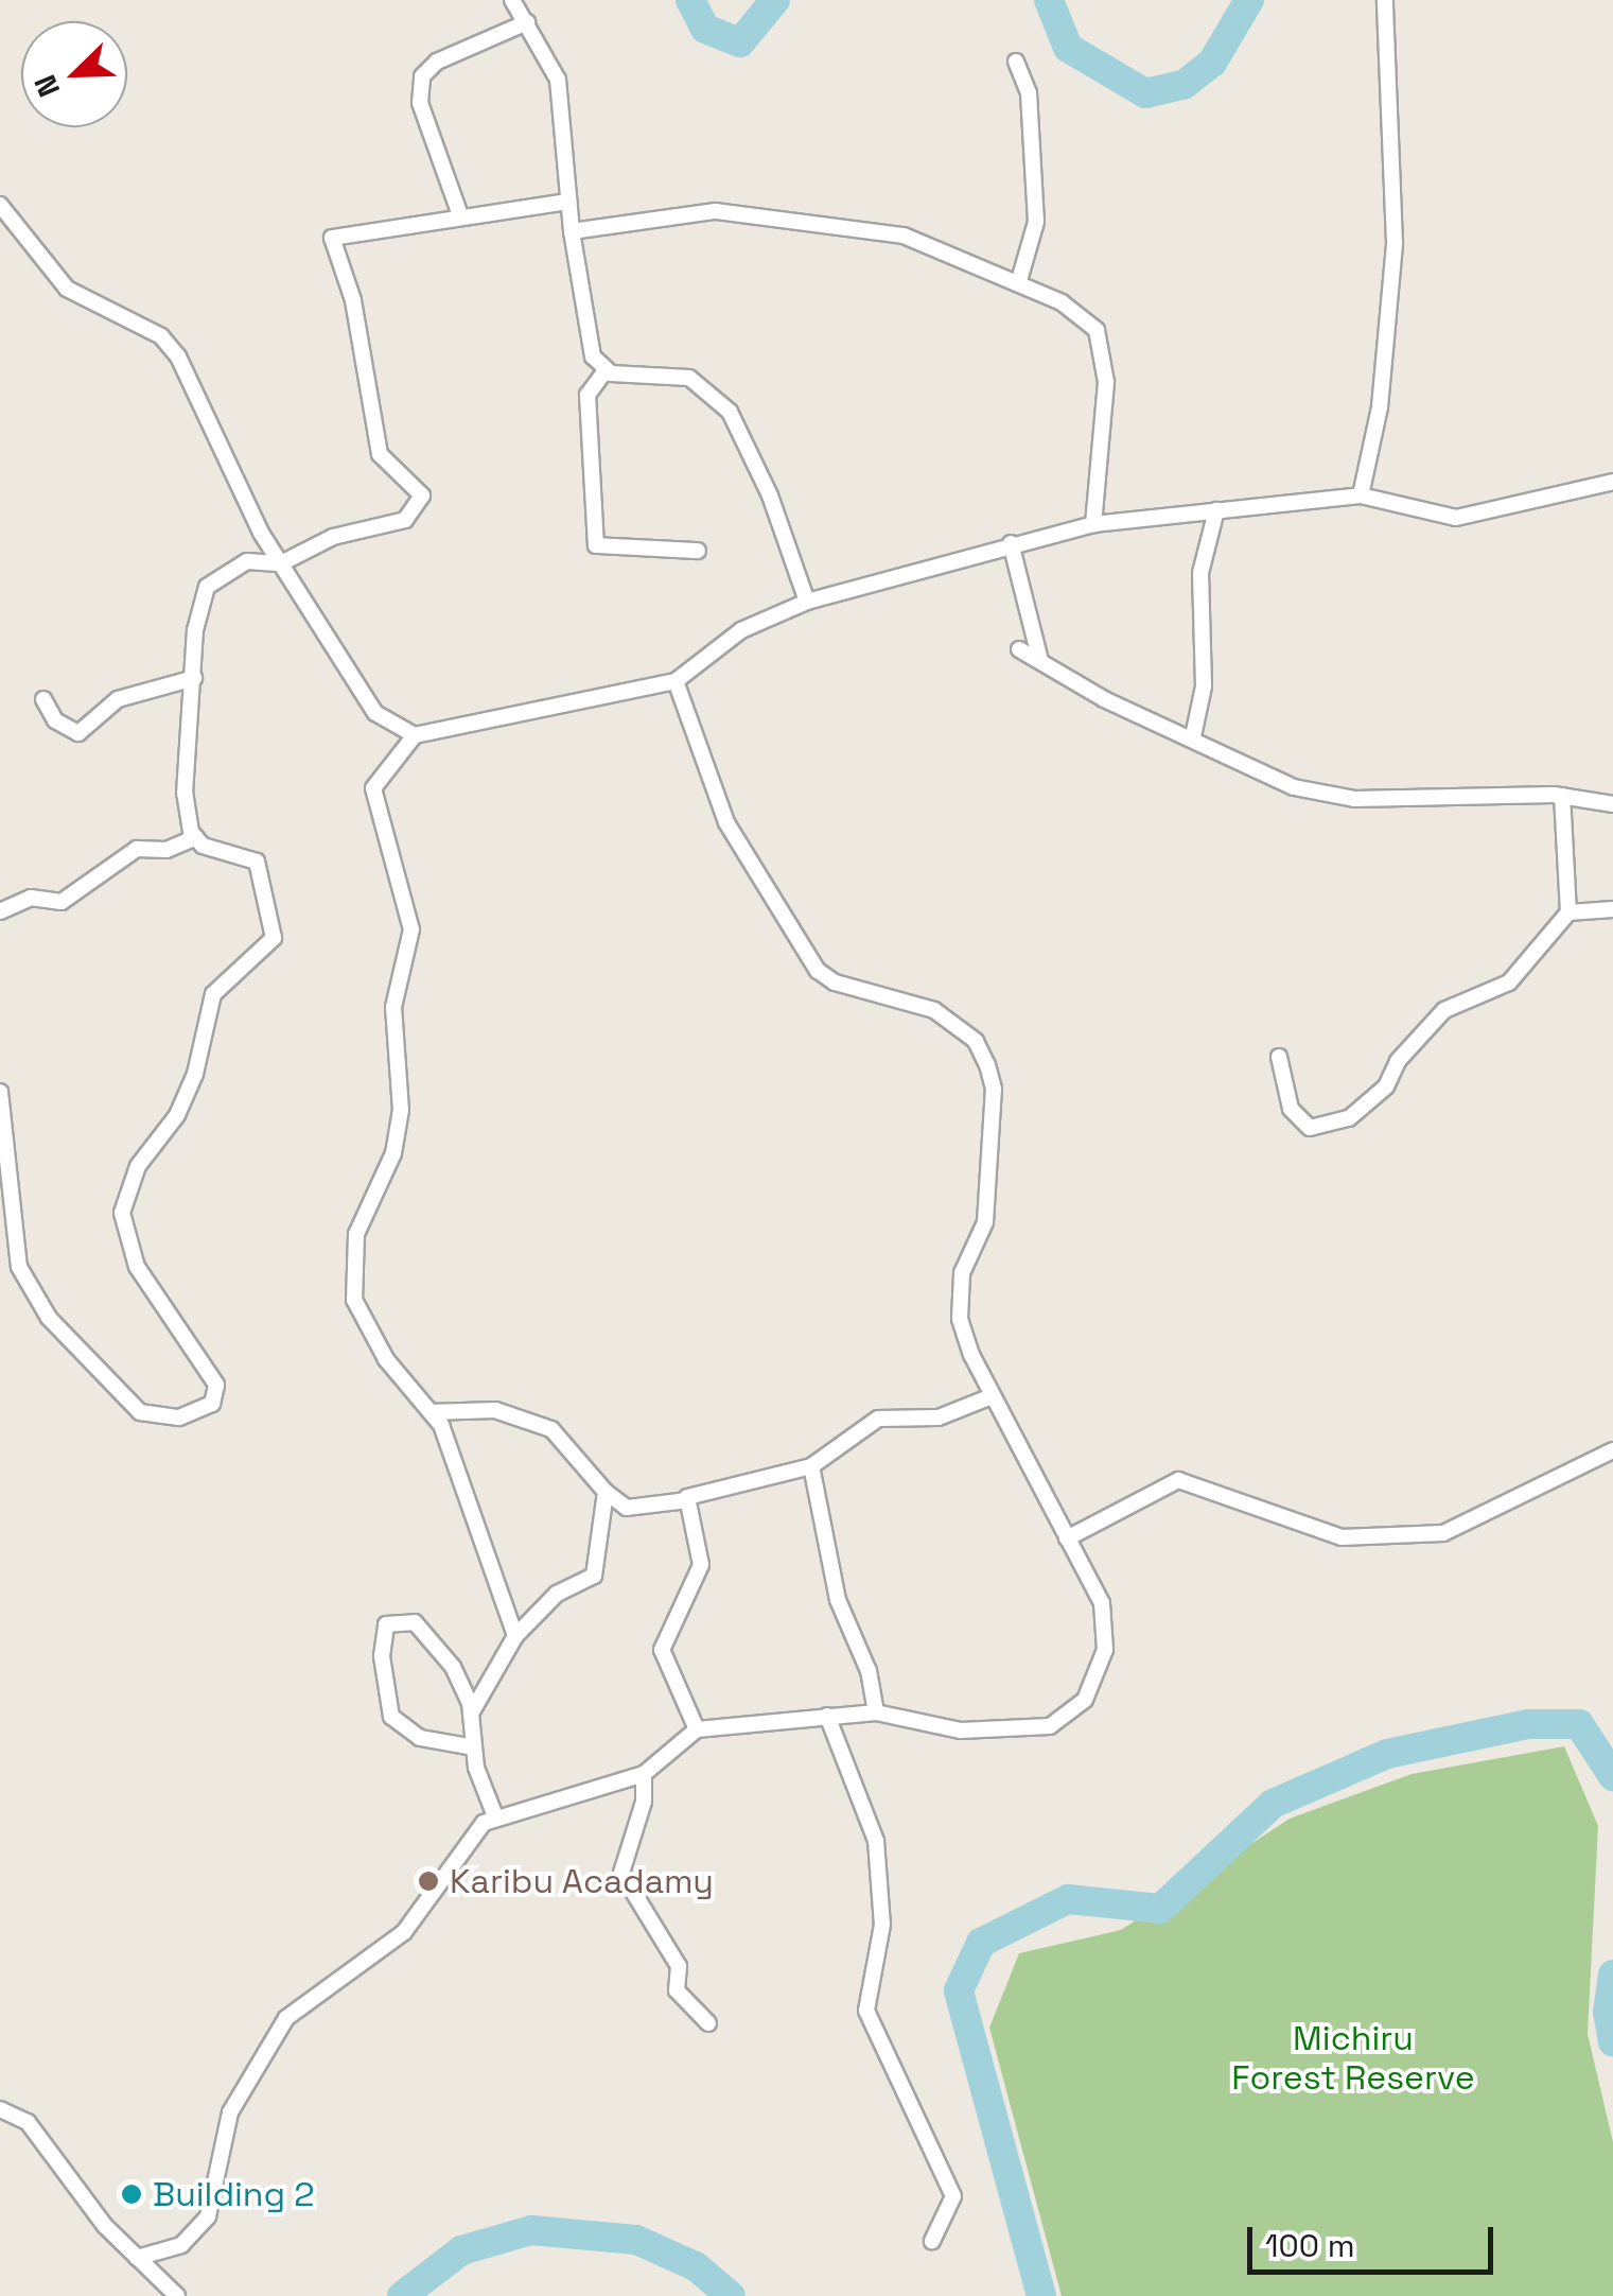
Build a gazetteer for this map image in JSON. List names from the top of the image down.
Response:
{
  "parks": ["Michiru Forest Reserve"],
  "places": ["Karibu Acadamy", "Building 2"],
  "scale_bar": "100 m",
  "north": "bottom left"
}
